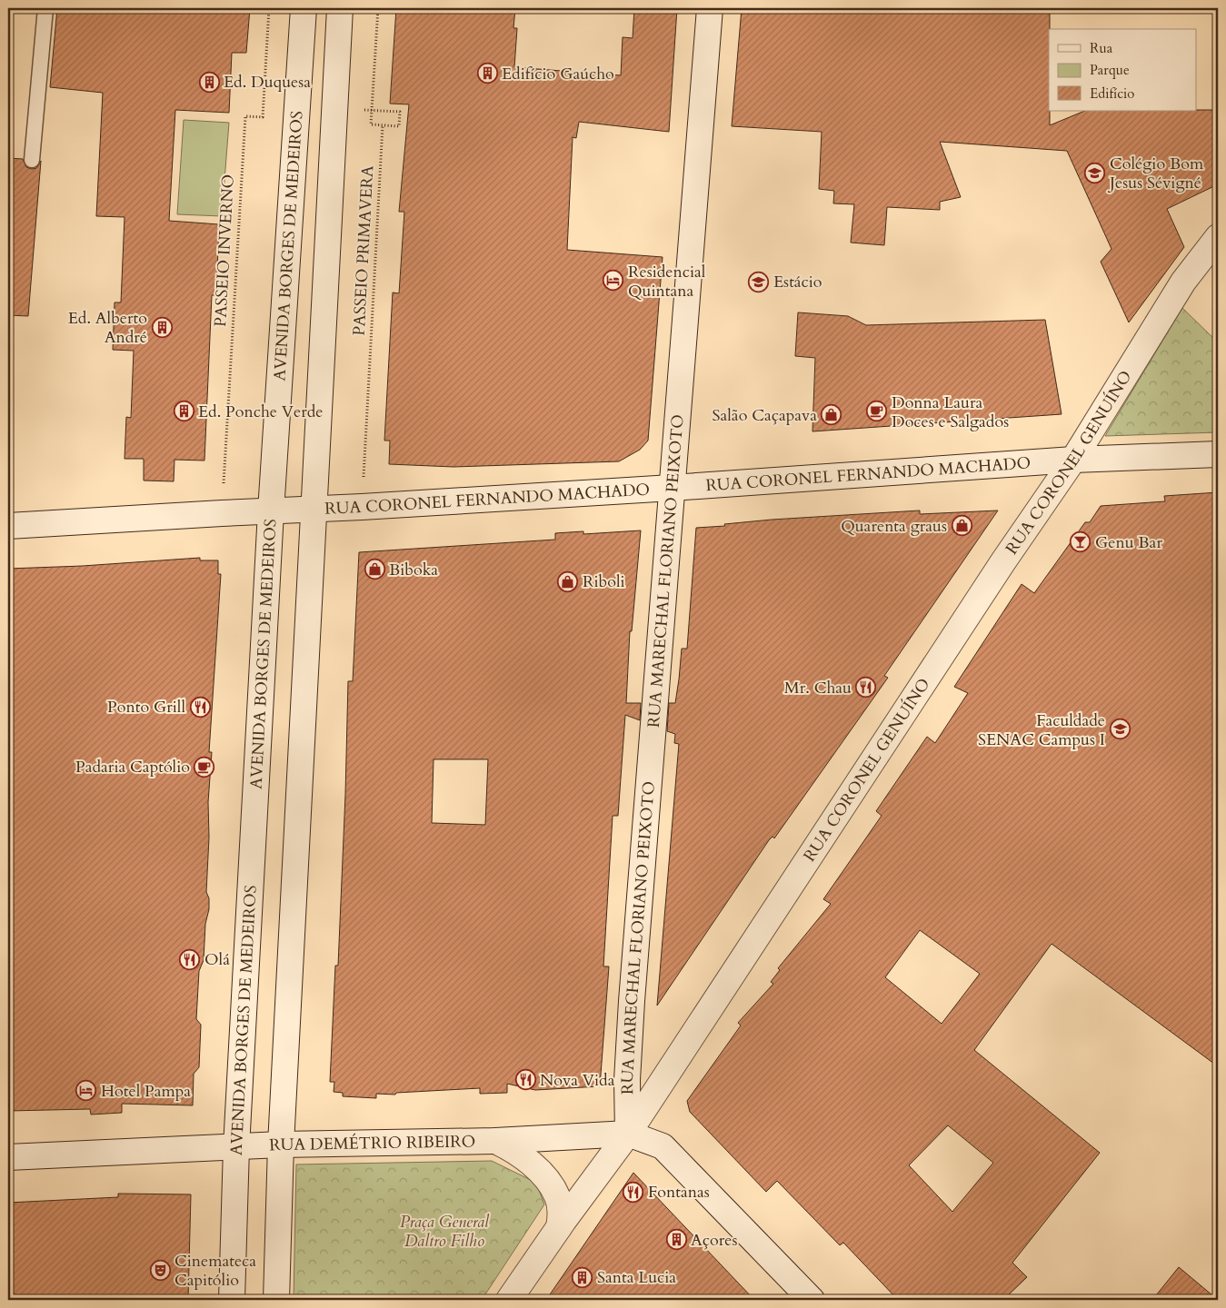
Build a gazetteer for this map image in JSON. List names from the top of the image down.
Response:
{
  "streets": {
    "street": [
      "AVENIDA BORGES DE MEDEIROS",
      "RUA CORONEL GENUÍNO",
      "RUA CORONEL FERNANDO MACHADO",
      "RUA MARECHAL FLORIANO PEIXOTO",
      "RUA DEMÉTRIO RIBEIRO"
    ],
    "path": ["PASSEIO INVERNO", "PASSEIO PRIMAVERA"]
  },
  "crossings": [
    ["AVENIDA BORGES DE MEDEIROS", "RUA CORONEL FERNANDO MACHADO"],
    ["AVENIDA BORGES DE MEDEIROS", "RUA DEMÉTRIO RIBEIRO"],
    ["PASSEIO INVERNO", "RUA CORONEL FERNANDO MACHADO"],
    ["PASSEIO PRIMAVERA", "RUA CORONEL FERNANDO MACHADO"],
    ["RUA CORONEL GENUÍNO", "RUA CORONEL FERNANDO MACHADO"],
    ["RUA CORONEL GENUÍNO", "RUA MARECHAL FLORIANO PEIXOTO"],
    ["RUA CORONEL GENUÍNO", "RUA DEMÉTRIO RIBEIRO"],
    ["RUA CORONEL FERNANDO MACHADO", "RUA MARECHAL FLORIANO PEIXOTO"],
    ["RUA MARECHAL FLORIANO PEIXOTO", "RUA DEMÉTRIO RIBEIRO"]
  ],
  "parks": ["Praça General Daltro Filho"],
  "places": {
    "building": [
      "Edifício Gaúcho",
      "Ed. Duquesa",
      "Ed. Alberto André",
      "Ed. Ponche Verde",
      "Açores",
      "Santa Lucia"
    ],
    "school or university": ["Colégio Bom Jesus Sévigné", "Estácio", "Faculdade SENAC Campus I"],
    "hotel": ["Residencial Quintana", "Hotel Pampa"],
    "cafe": ["Donna Laura Doces e Salgados", "Padaria Captólio"],
    "shop": [
      "Salão Caçapava",
      "Quarenta graus",
      "Biboka",
      "Riboli"
    ],
    "bar": ["Genu Bar"],
    "restaurant": [
      "Mr. Chau",
      "Ponto Grill",
      "Olá",
      "Nova Vida",
      "Fontanas"
    ],
    "theatre": ["Cinemateca Capitólio"]
  },
  "legend": ["Rua", "Parque", "Edifício"]
}
